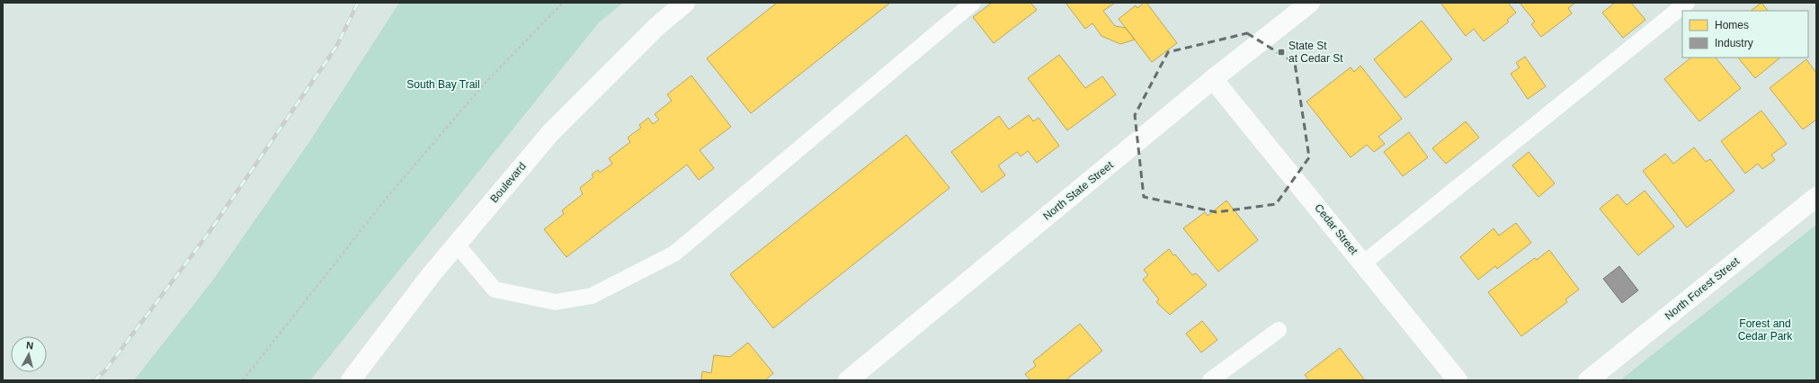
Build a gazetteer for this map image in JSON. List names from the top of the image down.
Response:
{
  "streets": {
    "street": [
      "Boulevard",
      "North State Street",
      "Cedar Street",
      "North Forest Street"
    ]
  },
  "crossings": [
    ["North State Street", "Cedar Street"]
  ],
  "parks": ["South Bay Trail", "Forest and Cedar Park"],
  "places": {
    "transit": ["State St at Cedar St"]
  },
  "legend": ["Homes", "Industry"],
  "north": "top"
}
